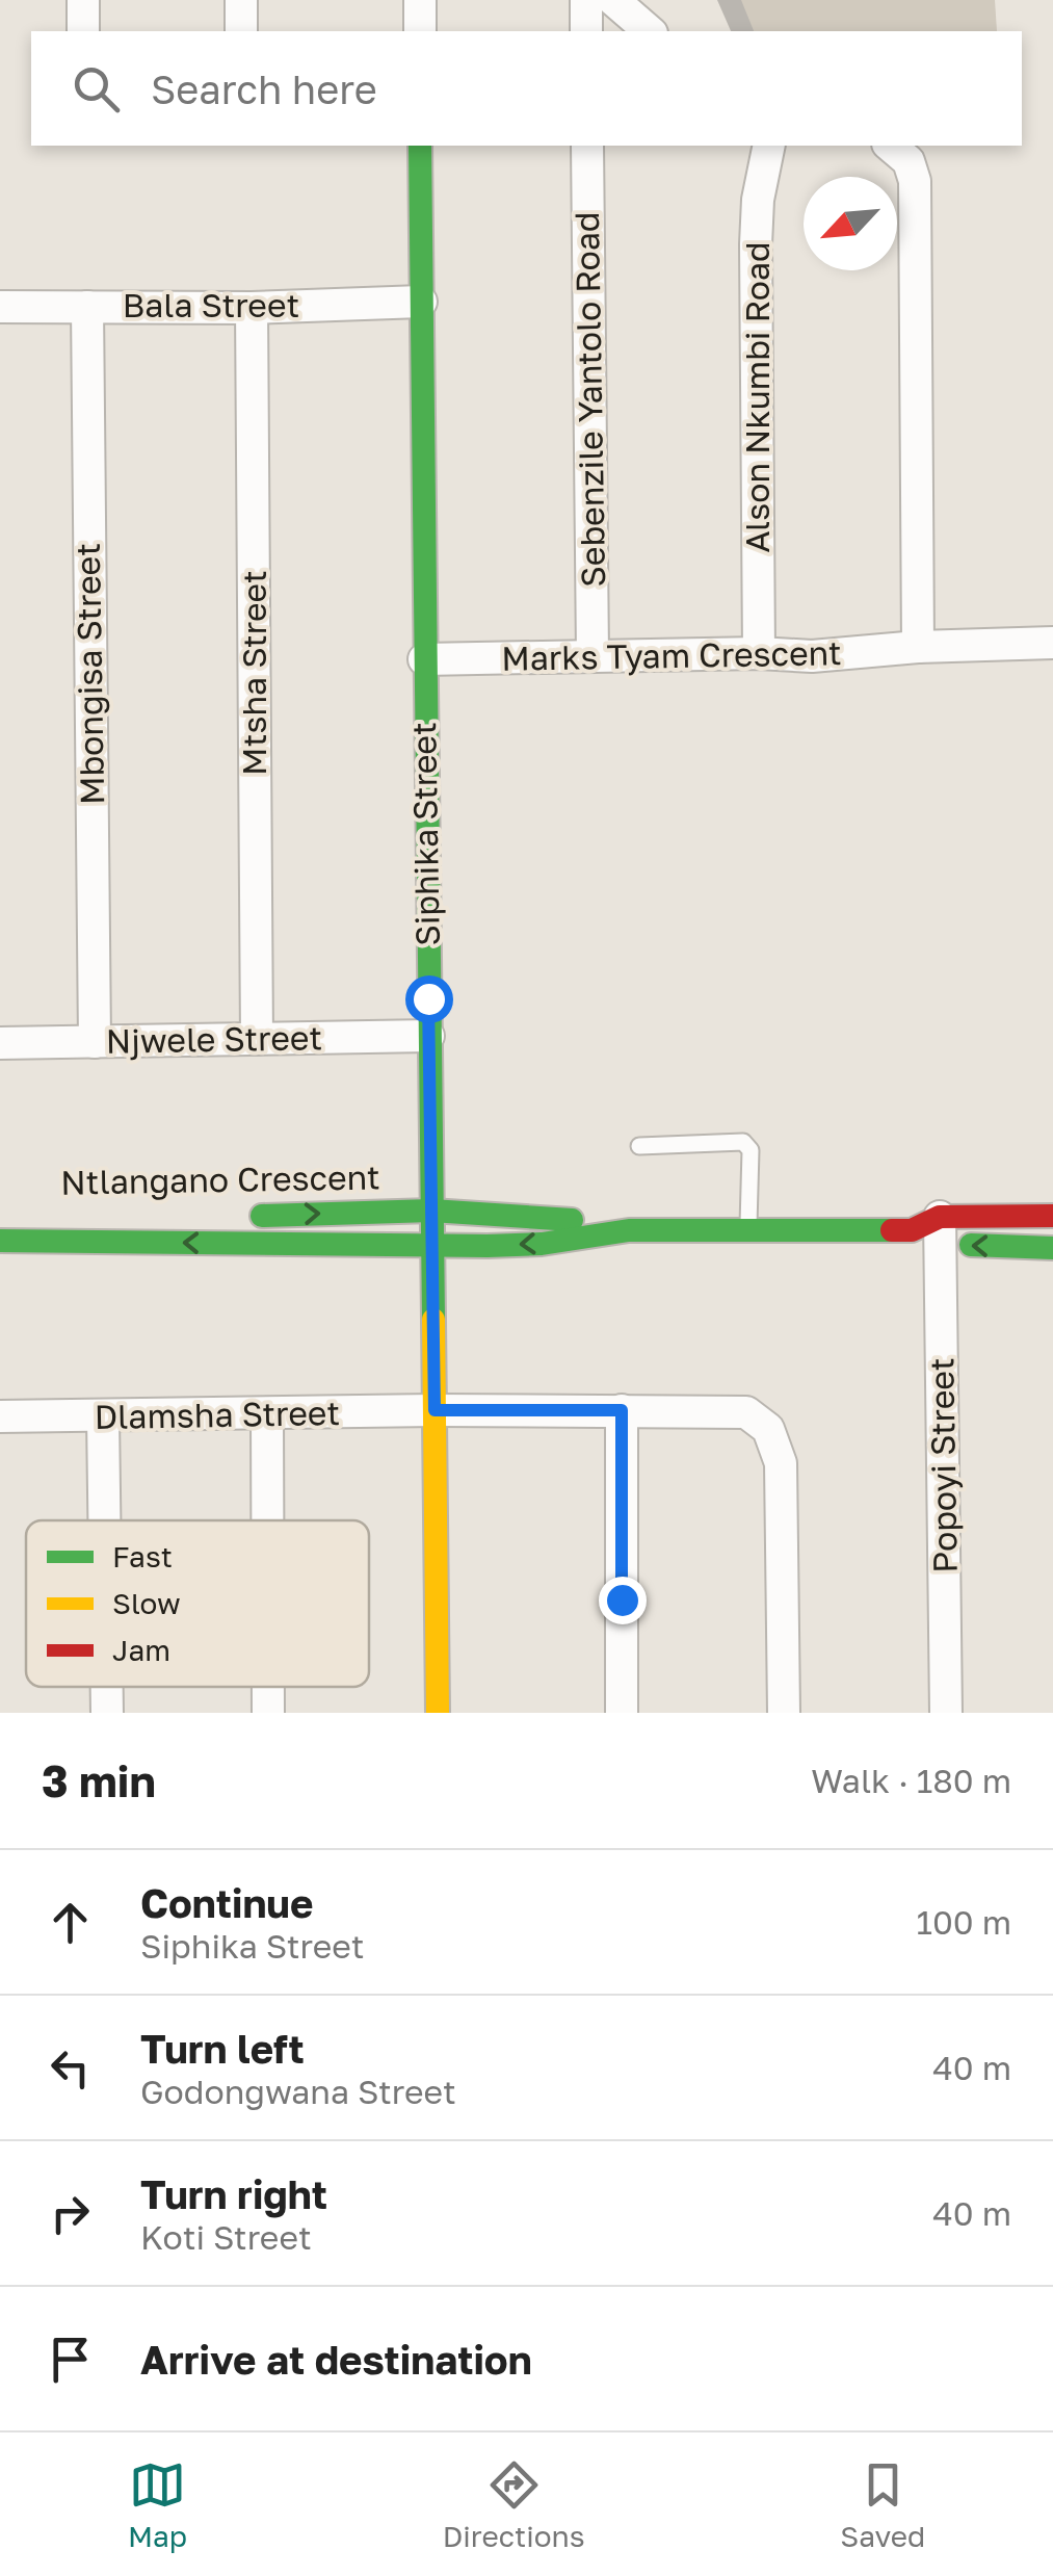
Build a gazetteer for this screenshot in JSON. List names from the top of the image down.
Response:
{
  "streets": {
    "street": [
      "Bala Street",
      "Alson Nkumbi Road",
      "Sebenzile Yantolo Road",
      "Marks Tyam Crescent",
      "Mtsha Street",
      "Mbongisa Street",
      "Siphika Street",
      "Njwele Street",
      "Ntlangano Crescent",
      "Dlamsha Street",
      "Popoyi Street"
    ]
  },
  "crossings": [
    ["Bala Street", "Mtsha Street"],
    ["Bala Street", "Mbongisa Street"],
    ["Bala Street", "Siphika Street"],
    ["Alson Nkumbi Road", "Marks Tyam Crescent"],
    ["Sebenzile Yantolo Road", "Marks Tyam Crescent"],
    ["Marks Tyam Crescent", "Siphika Street"],
    ["Mtsha Street", "Njwele Street"],
    ["Mbongisa Street", "Njwele Street"],
    ["Siphika Street", "Njwele Street"],
    ["Siphika Street", "Ntlangano Crescent"],
    ["Siphika Street", "Dlamsha Street"],
    ["Ntlangano Crescent", "Popoyi Street"]
  ],
  "legend": ["Fast", "Slow", "Jam"],
  "north": "bottom left",
  "page": {
    "search": "Search here",
    "heading": ["3 min", "Walk · 180 m"],
    "list": [
      ["Continue", "Siphika Street", "100 m"],
      ["Turn left", "Godongwana Street", "40 m"],
      ["Turn right", "Koti Street", "40 m"],
      "Arrive at destination"
    ],
    "nav": ["Map", "Directions", "Saved"]
  }
}
